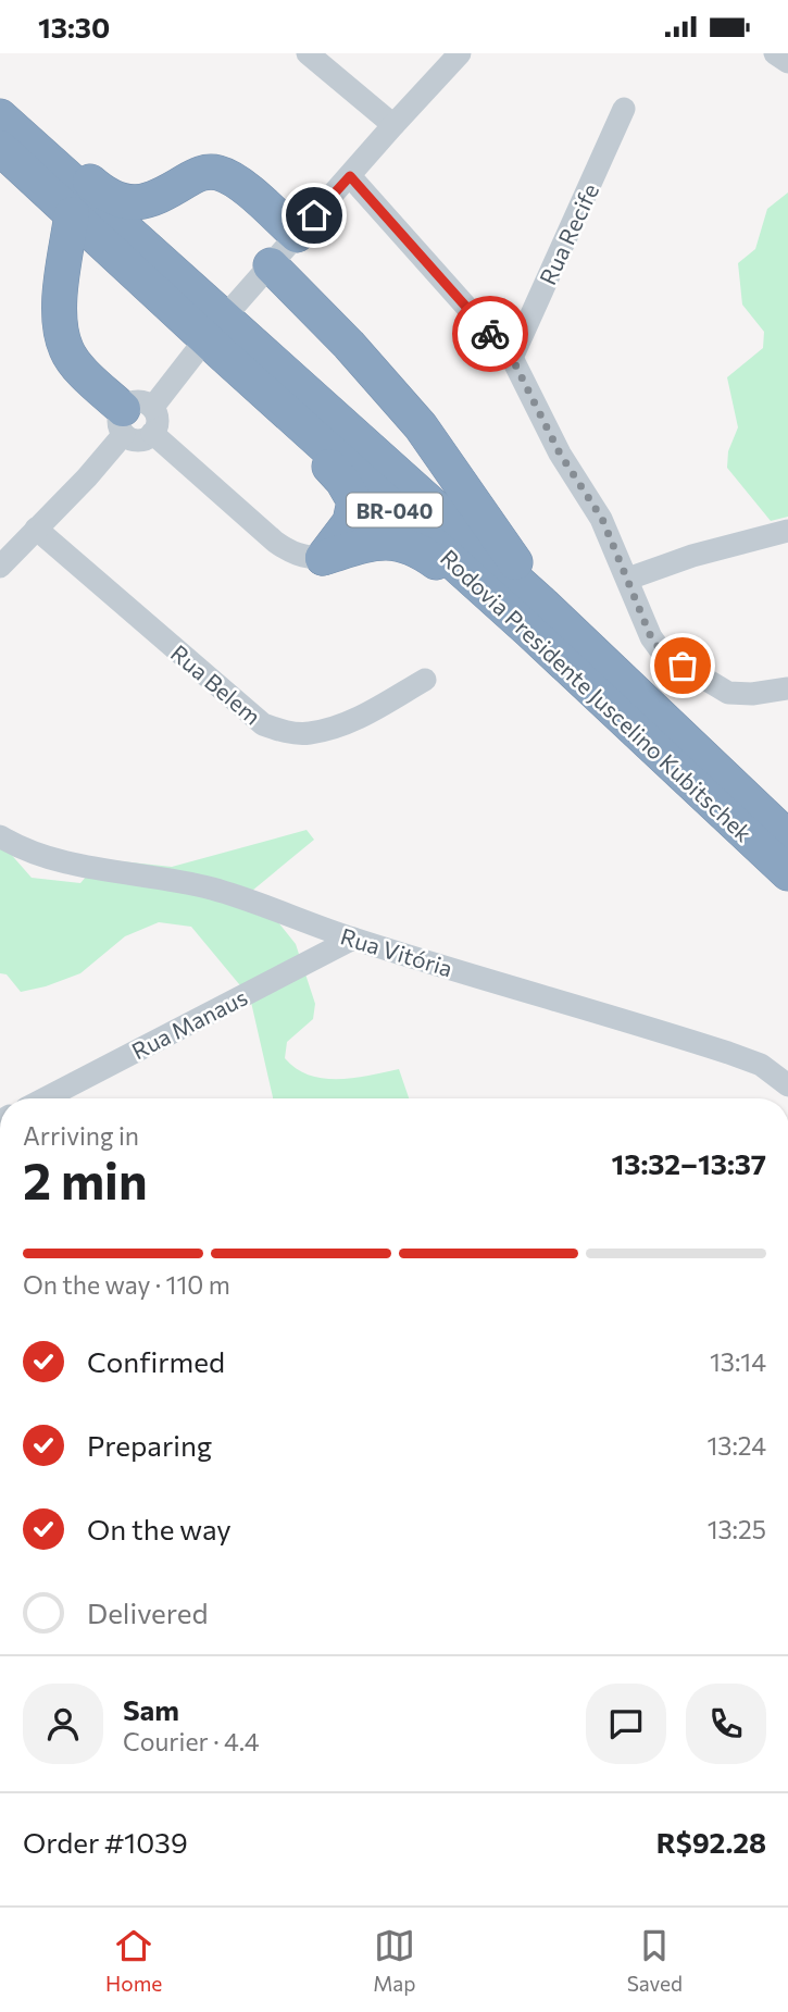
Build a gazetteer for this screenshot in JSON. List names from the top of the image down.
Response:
{
  "streets": {
    "highway": ["BR-040", "Rodovia Presidente Juscelino Kubitschek"],
    "street": [
      "Rua Recife",
      "Rua Belem",
      "Rua Vitória",
      "Rua Manaus"
    ]
  },
  "crossings": [
    ["Rua Vitória", "Rua Manaus"]
  ],
  "page": {
    "status": "13:30",
    "heading": ["2 min", "Arriving in", "13:32–13:37"],
    "panel": [
      "Sam",
      "Courier · 4.4",
      "Order #1039",
      "R$92.28"
    ],
    "bar": "On the way · 110 m",
    "list": [
      ["Confirmed", "13:14"],
      ["Preparing", "13:24"],
      ["On the way", "13:25"],
      "Delivered"
    ],
    "tabs": ["Home", "Map", "Saved"]
  }
}
